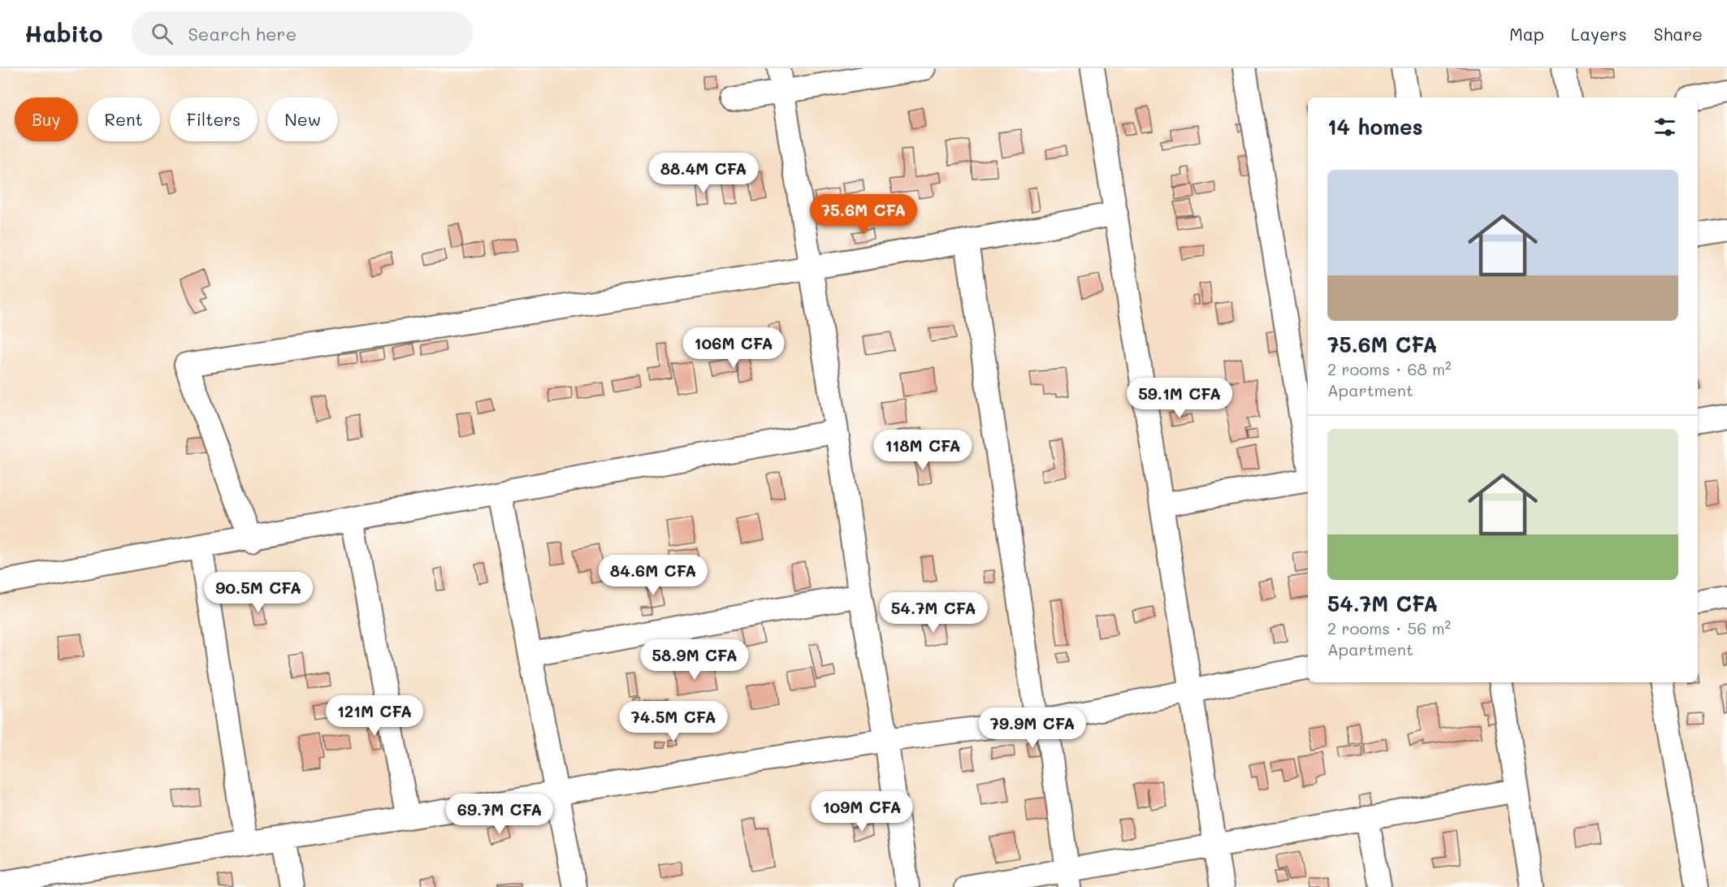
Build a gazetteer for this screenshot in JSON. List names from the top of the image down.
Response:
{
  "page": {
    "header": "Habito",
    "search": "Search here",
    "nav": ["Map", "Layers", "Share"],
    "chip": [
      "Buy",
      "Rent",
      "Filters",
      "New"
    ],
    "heading": "14 homes",
    "price": [
      "88.4M CFA",
      "75.6M CFA",
      "106M CFA",
      "59.1M CFA",
      "118M CFA",
      "84.6M CFA",
      "90.5M CFA",
      "54.7M CFA",
      "58.9M CFA",
      "121M CFA",
      "74.5M CFA",
      "79.9M CFA",
      "109M CFA",
      "69.7M CFA"
    ],
    "list": [
      {
        "name": "75.6M CFA",
        "note": "2 rooms · 68 m² · Apartment"
      },
      {
        "name": "54.7M CFA",
        "note": "2 rooms · 56 m² · Apartment"
      }
    ]
  }
}
